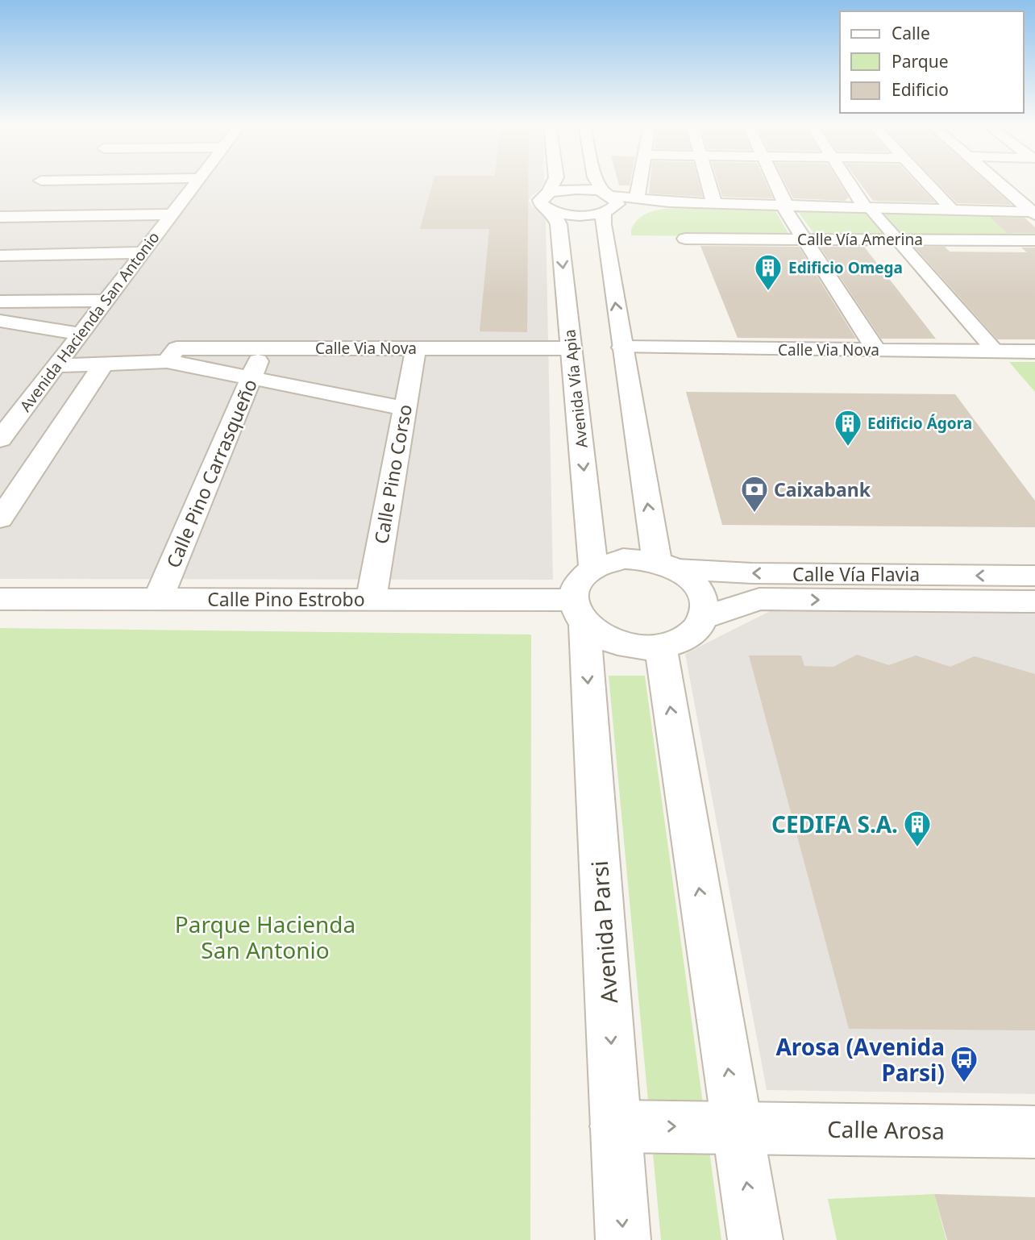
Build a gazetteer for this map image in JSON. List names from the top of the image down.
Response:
{
  "streets": {
    "street": [
      "Calle Vía Amerina",
      "Avenida Hacienda San Antonio",
      "Calle Via Nova",
      "Avenida Vía Apia",
      "Calle Pino Carrasqueño",
      "Calle Pino Corso",
      "Calle Vía Flavia",
      "Calle Pino Estrobo",
      "Avenida Parsi",
      "Calle Arosa"
    ]
  },
  "crossings": [
    ["Calle Via Nova", "Avenida Vía Apia"],
    ["Calle Via Nova", "Calle Pino Carrasqueño"],
    ["Calle Via Nova", "Calle Pino Corso"],
    ["Avenida Vía Apia", "Calle Vía Flavia"],
    ["Avenida Vía Apia", "Calle Pino Estrobo"],
    ["Avenida Vía Apia", "Avenida Parsi"],
    ["Calle Pino Carrasqueño", "Calle Pino Estrobo"],
    ["Calle Pino Corso", "Calle Pino Estrobo"],
    ["Calle Vía Flavia", "Calle Pino Estrobo"],
    ["Calle Vía Flavia", "Avenida Parsi"],
    ["Calle Pino Estrobo", "Avenida Parsi"],
    ["Avenida Parsi", "Calle Arosa"]
  ],
  "parks": ["Parque Hacienda San Antonio"],
  "places": {
    "building": ["Edificio Omega", "Edificio Ágora", "CEDIFA S.A."],
    "bank": ["Caixabank"],
    "bus stop": ["Arosa (Avenida Parsi)"]
  },
  "legend": ["Calle", "Parque", "Edificio"]
}
